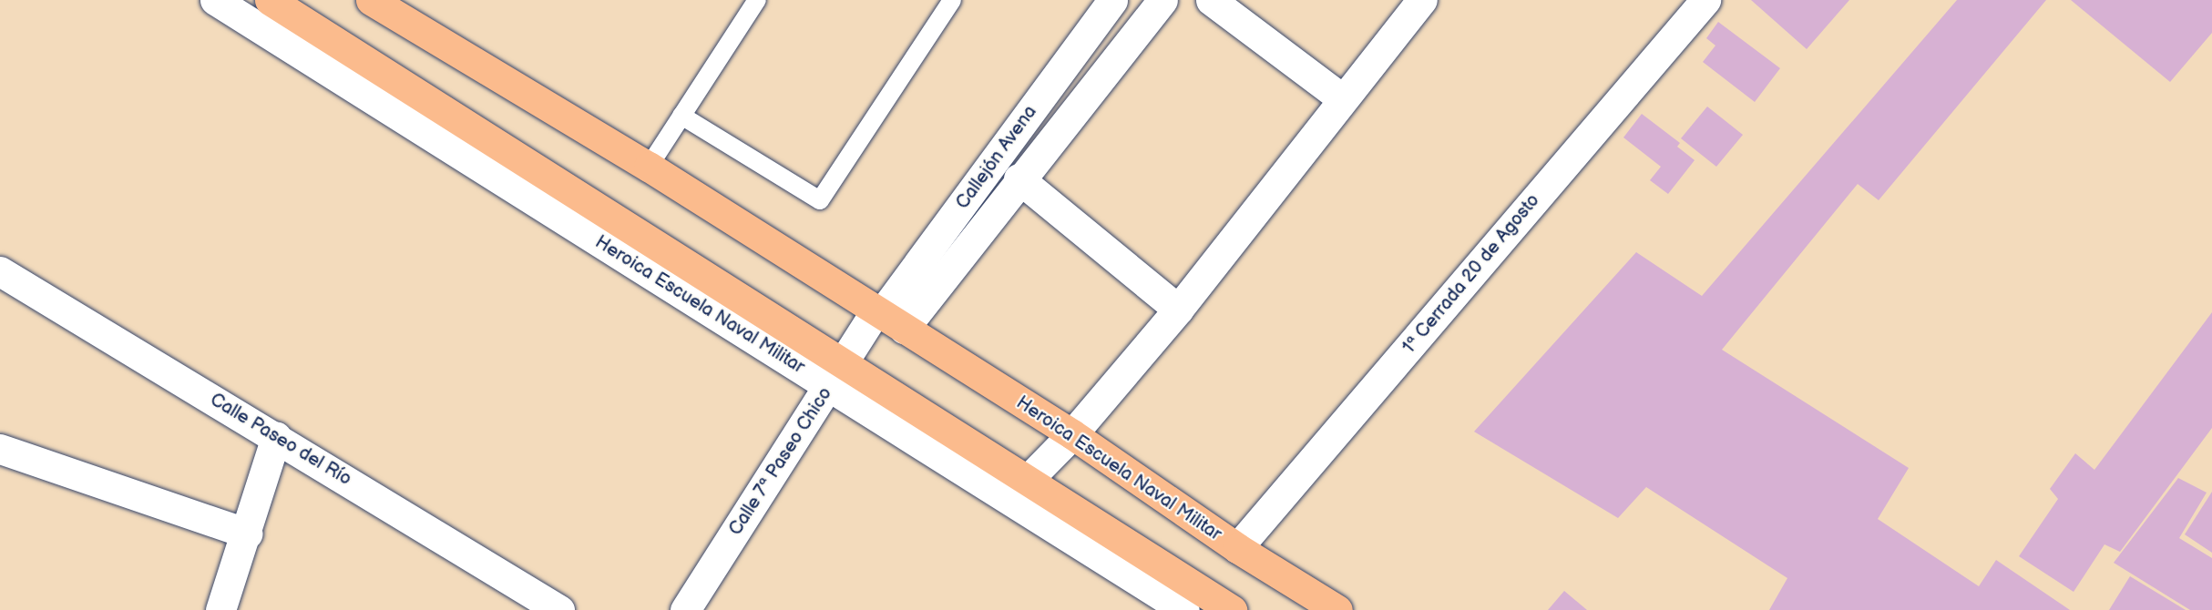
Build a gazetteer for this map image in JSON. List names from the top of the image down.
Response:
{
  "streets": {
    "main road": ["Heroica Escuela Naval Militar"],
    "street": [
      "Callejón Avena",
      "1ª Cerrada 20 de Agosto",
      "Calle Paseo del Río",
      "Calle 7ª Paseo Chico"
    ]
  },
  "crossings": [
    ["Callejón Avena", "Heroica Escuela Naval Militar"],
    ["Callejón Avena", "Calle 7ª Paseo Chico"],
    ["1ª Cerrada 20 de Agosto", "Heroica Escuela Naval Militar"],
    ["Heroica Escuela Naval Militar", "Calle 7ª Paseo Chico"]
  ]
}
